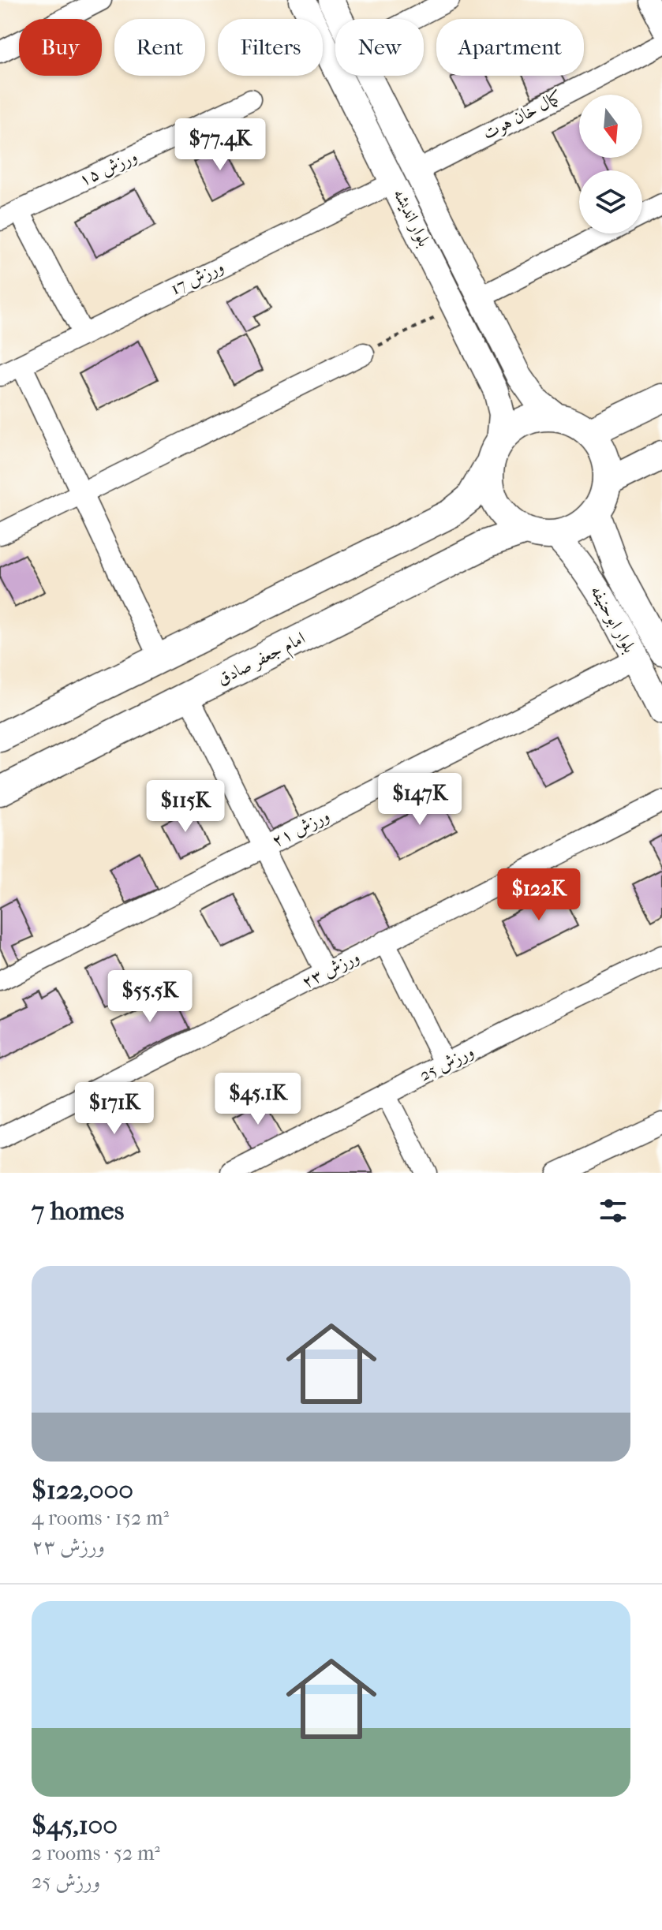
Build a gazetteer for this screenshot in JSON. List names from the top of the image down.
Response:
{
  "streets": {
    "main road": ["امام جعفر صادق"],
    "street": [
      "کمال خان هوت",
      "ورزش ۱۵",
      "بلوار اندیشه",
      "ورزش 17",
      "بلوار ابوحنیفه",
      "ورزش ۲۱",
      "ورزش ۲۳",
      "ورزش 25"
    ]
  },
  "crossings": [
    ["کمال خان هوت", "بلوار اندیشه"],
    ["بلوار اندیشه", "ورزش 17"],
    ["بلوار اندیشه", "بلوار ابوحنیفه"],
    ["بلوار اندیشه", "امام جعفر صادق"],
    ["بلوار ابوحنیفه", "امام جعفر صادق"],
    ["بلوار ابوحنیفه", "ورزش ۲۱"]
  ],
  "north": "bottom",
  "page": {
    "chip": [
      "Buy",
      "Rent",
      "Filters",
      "New",
      "Apartment"
    ],
    "price": [
      "$77.4K",
      "$147K",
      "$115K",
      "$122K",
      "$55.5K",
      "$45.1K",
      "$171K"
    ],
    "heading": "7 homes",
    "list": [
      {
        "name": "$122,000",
        "note": "4 rooms · 152 m² · ورزش ۲۳"
      },
      {
        "name": "$45,100",
        "note": "2 rooms · 52 m² · ورزش 25"
      }
    ]
  }
}
